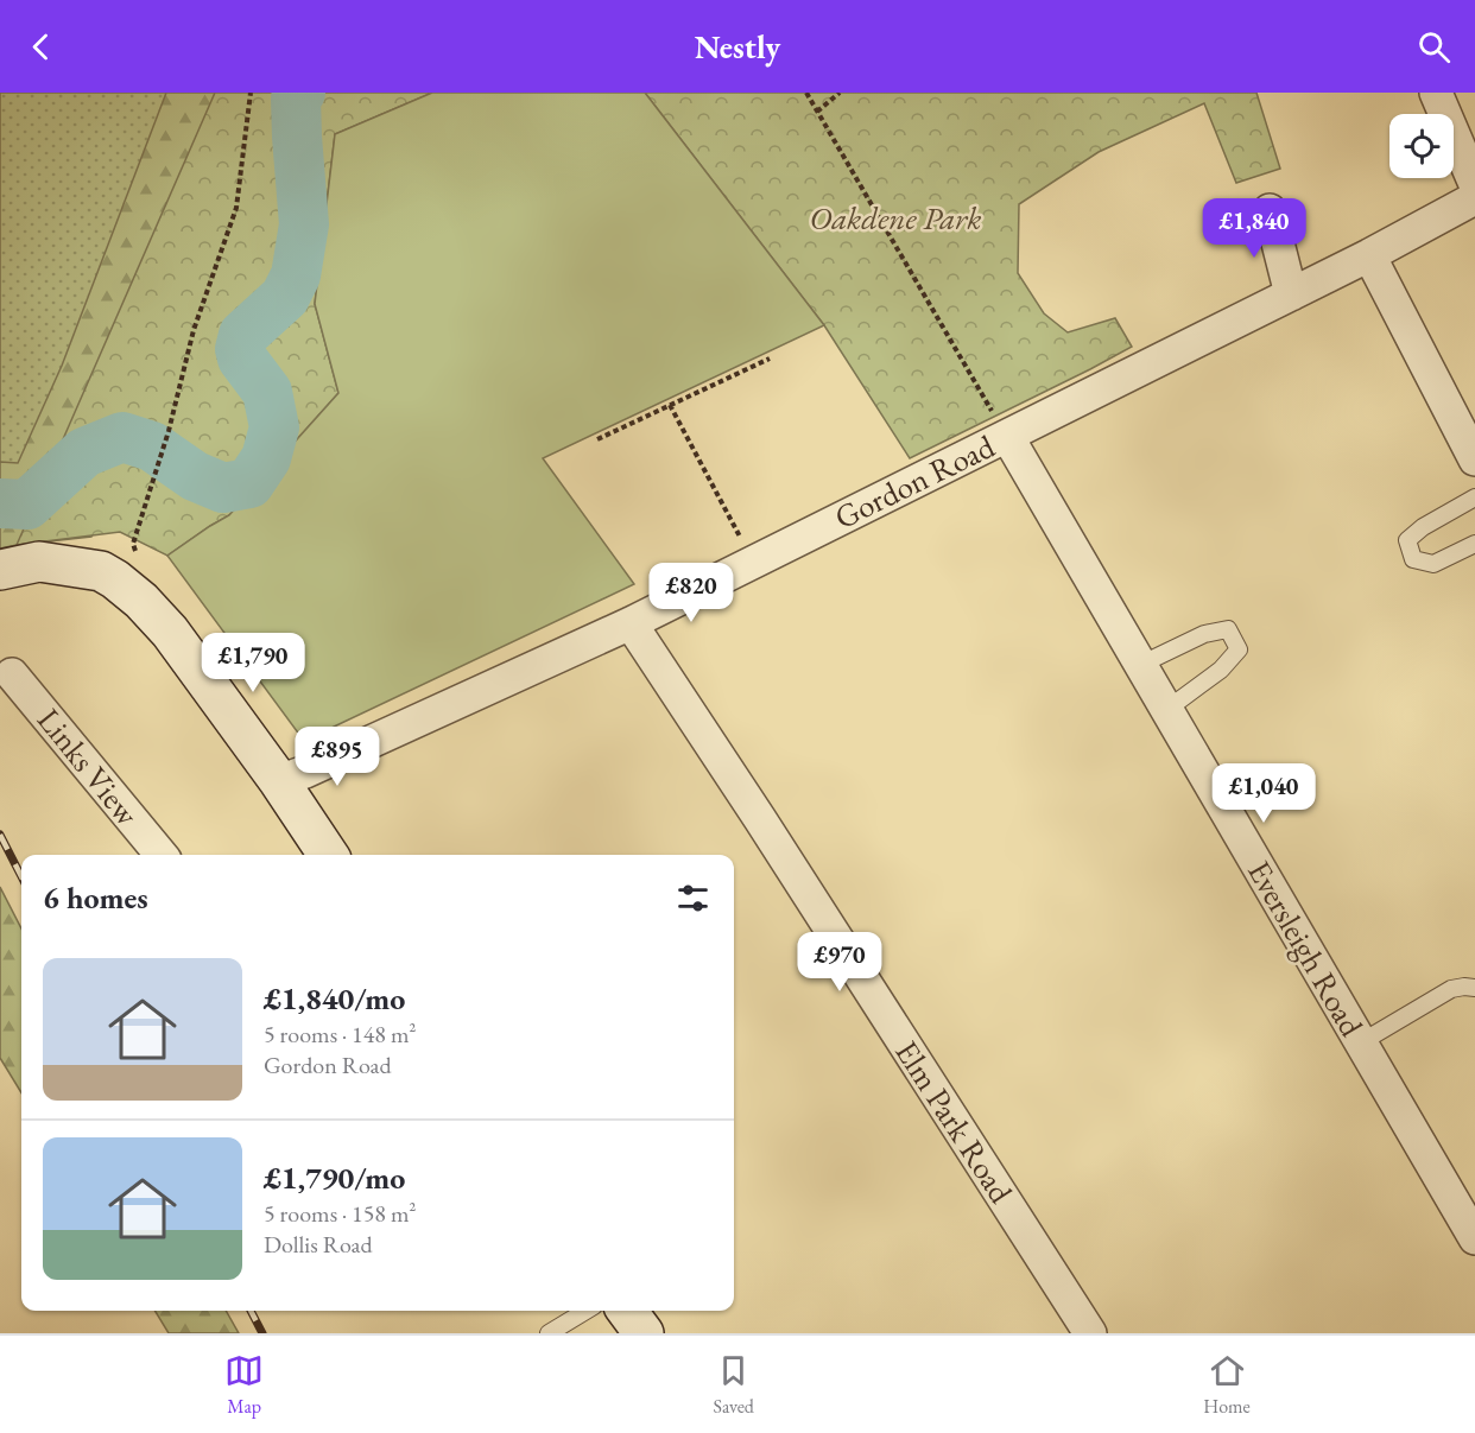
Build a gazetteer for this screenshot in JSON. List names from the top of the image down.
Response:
{
  "streets": {
    "street": [
      "Gordon Road",
      "Links View",
      "Eversleigh Road",
      "Elm Park Road"
    ]
  },
  "crossings": [
    ["Gordon Road", "Eversleigh Road"],
    ["Gordon Road", "Elm Park Road"]
  ],
  "parks": ["Oakdene Park"],
  "page": {
    "header": "Nestly",
    "price": [
      "£1,840",
      "£820",
      "£1,790",
      "£895",
      "£1,040",
      "£970"
    ],
    "heading": "6 homes",
    "list": [
      {
        "name": "£1,840/mo",
        "note": "5 rooms · 148 m² · Gordon Road"
      },
      {
        "name": "£1,790/mo",
        "note": "5 rooms · 158 m² · Dollis Road"
      }
    ],
    "tabs": ["Map", "Saved", "Home"]
  }
}
